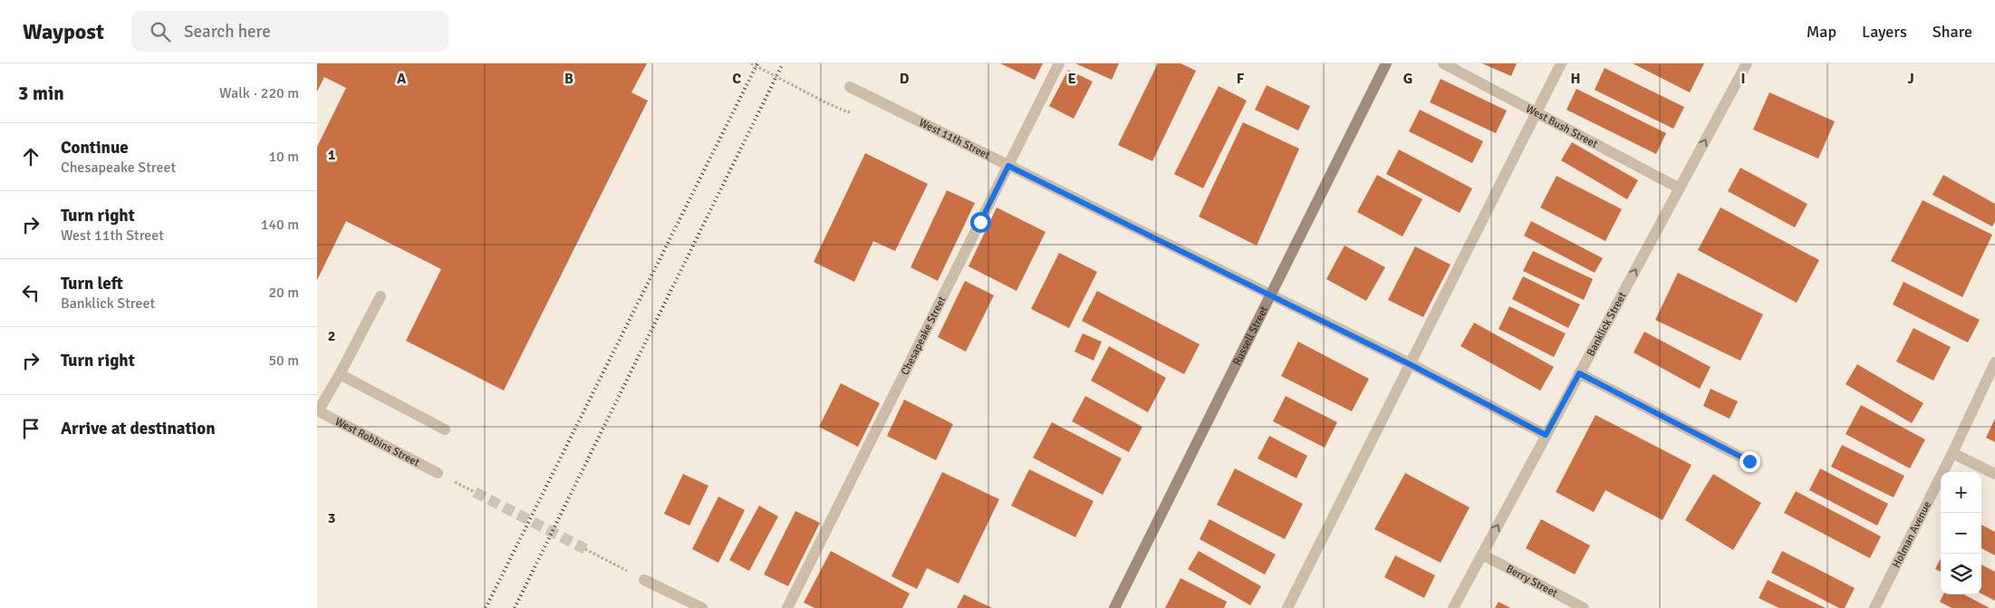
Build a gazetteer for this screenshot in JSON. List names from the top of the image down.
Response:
{
  "streets": {
    "street": [
      "West Bush Street",
      "West 11th Street",
      "Banklick Street",
      "Russell Street",
      "Chesapeake Street",
      "West Robbins Street",
      "Holman Avenue",
      "Berry Street"
    ]
  },
  "crossings": [
    ["West Bush Street", "Banklick Street"],
    ["West 11th Street", "Banklick Street"],
    ["West 11th Street", "Russell Street"],
    ["West 11th Street", "Chesapeake Street"],
    ["Banklick Street", "Berry Street"]
  ],
  "one_way": ["Banklick Street"],
  "page": {
    "header": "Waypost",
    "search": "Search here",
    "nav": ["Map", "Layers", "Share"],
    "heading": ["3 min", "Walk · 220 m"],
    "list": [
      ["Continue", "Chesapeake Street", "10 m"],
      ["Turn right", "West 11th Street", "140 m"],
      ["Turn left", "Banklick Street", "20 m"],
      ["Turn right", "50 m"],
      "Arrive at destination"
    ],
    "map_buttons": ["+", "−"]
  },
  "grid": {
    "columns": [
      "A",
      "B",
      "C",
      "D",
      "E",
      "F",
      "G",
      "H",
      "I",
      "J"
    ],
    "rows": ["1", "2", "3"]
  }
}
